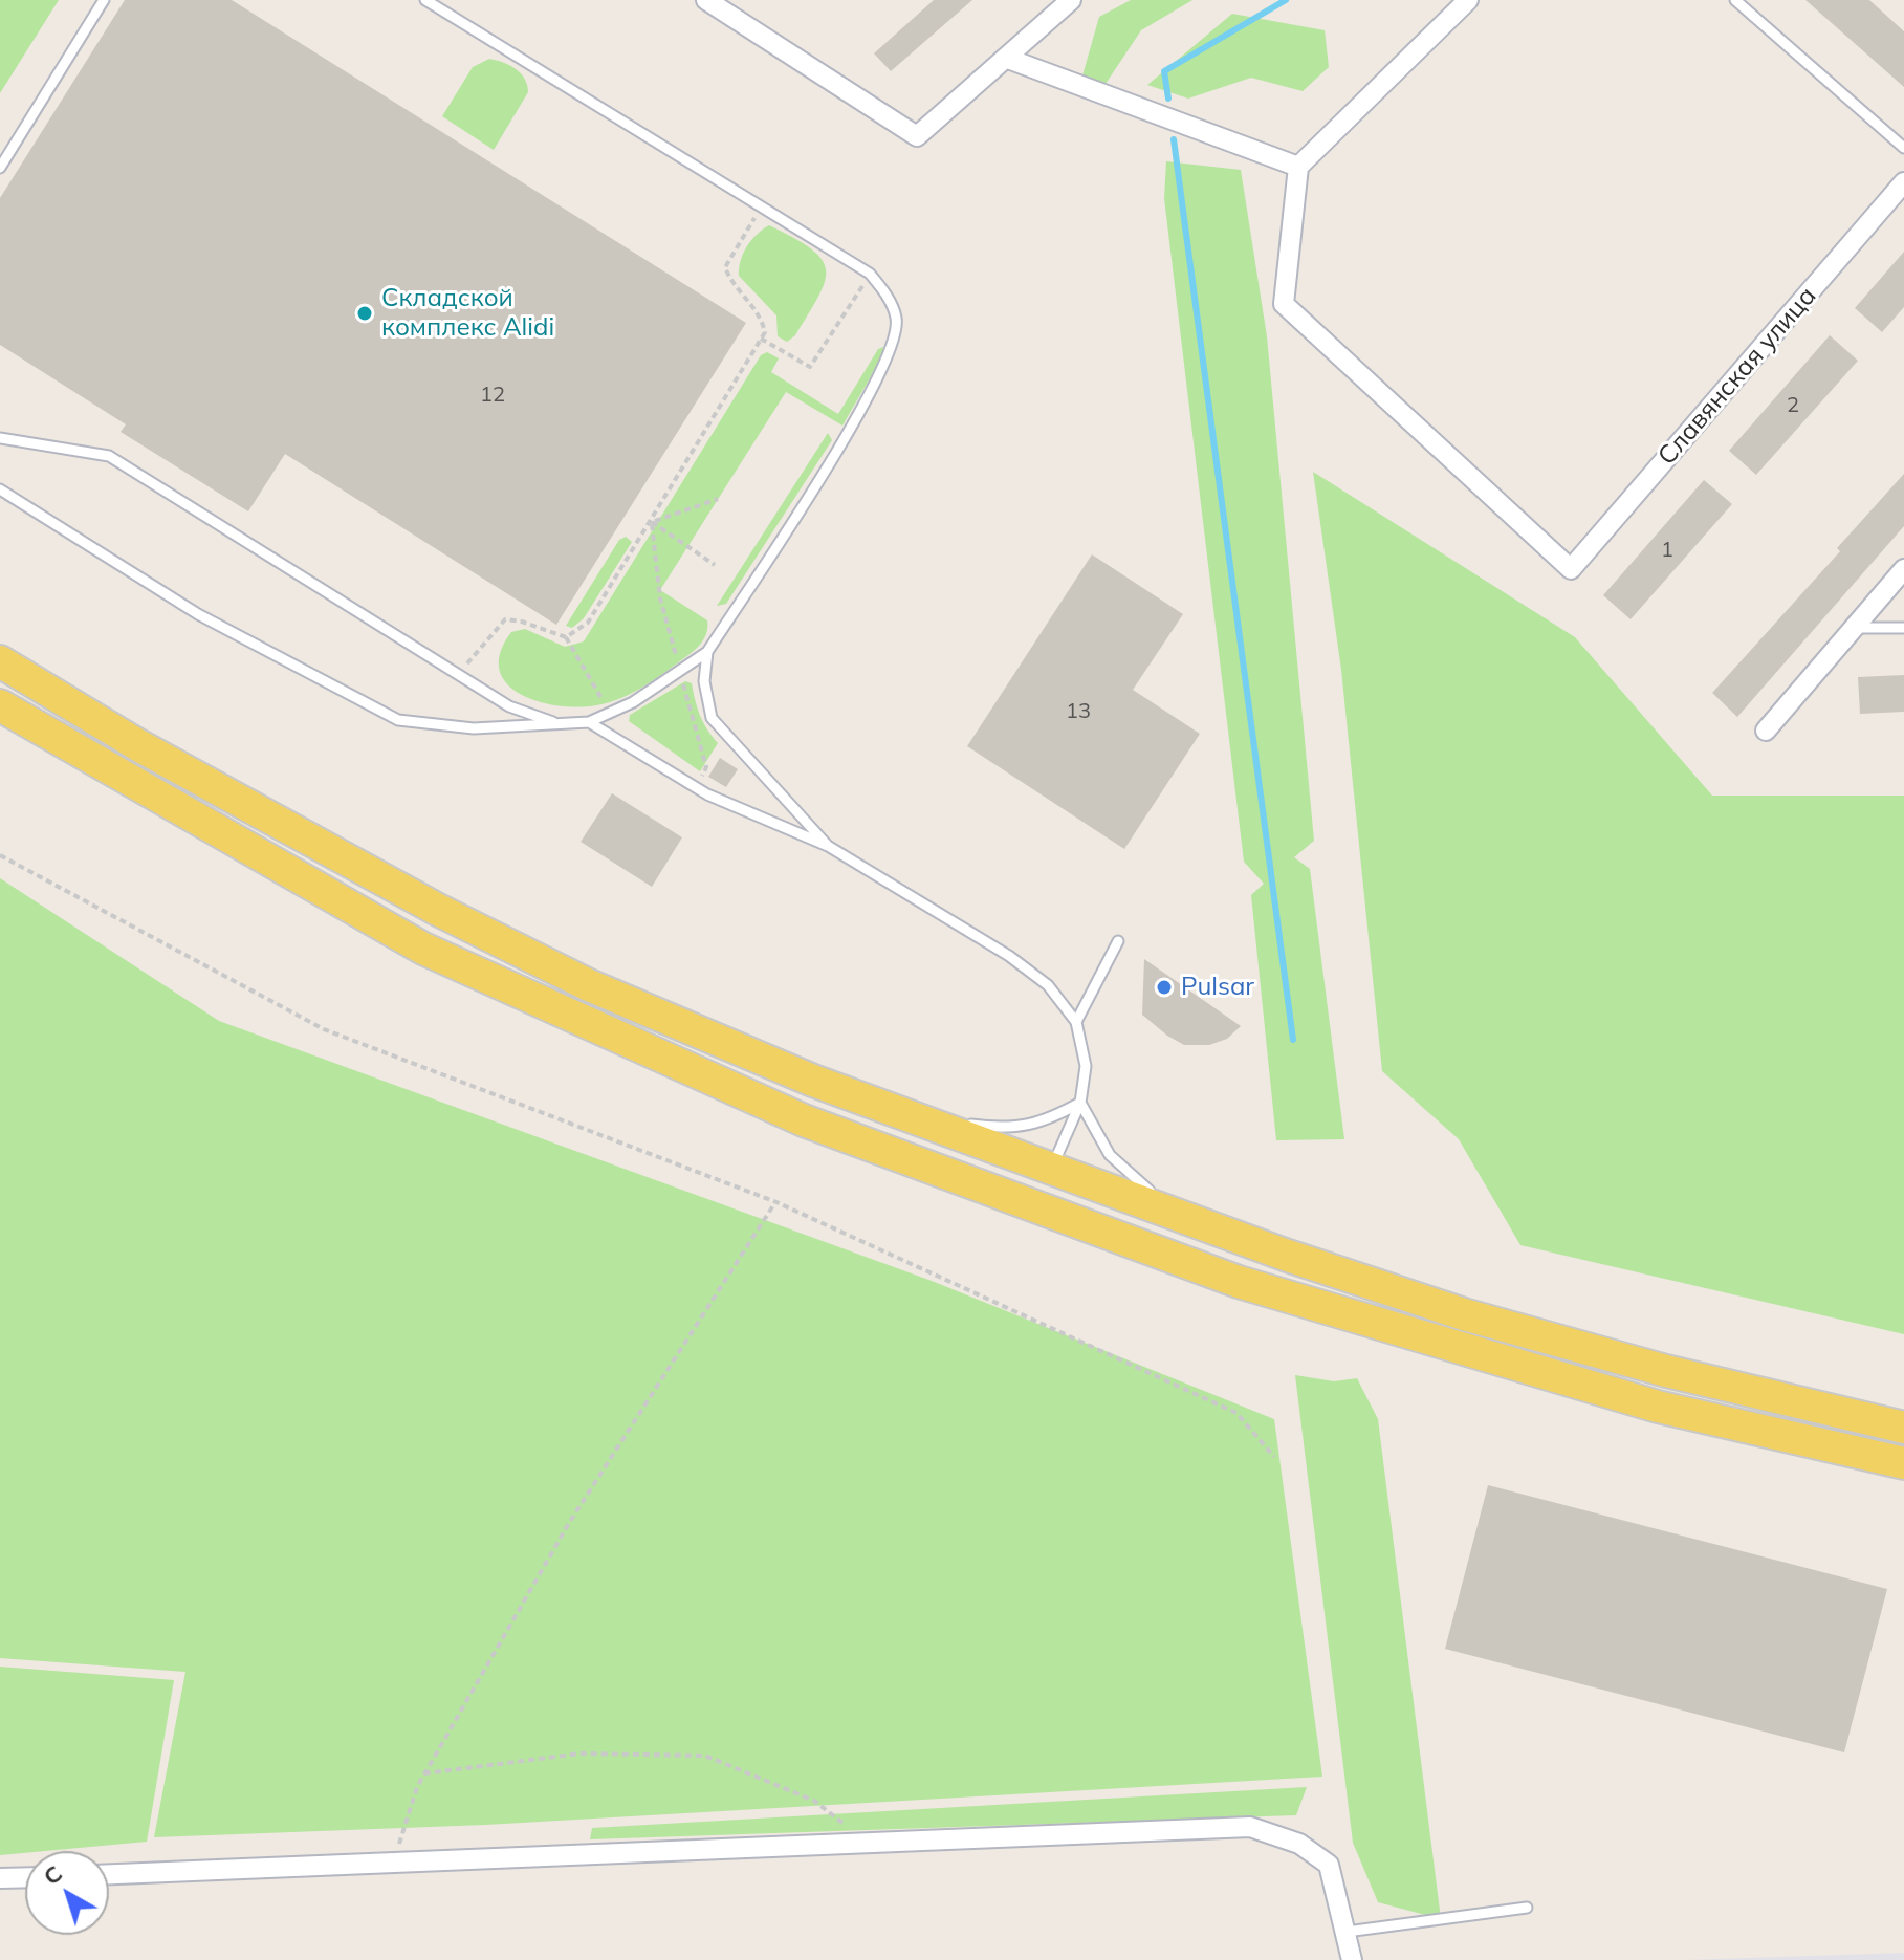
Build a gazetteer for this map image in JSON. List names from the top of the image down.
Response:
{
  "streets": {
    "street": ["Славянская улица"]
  },
  "places": ["Складской комплекс Alidi", "Pulsar"],
  "house_numbers": [
    "12",
    "2",
    "1",
    "13"
  ],
  "north": "top left"
}
